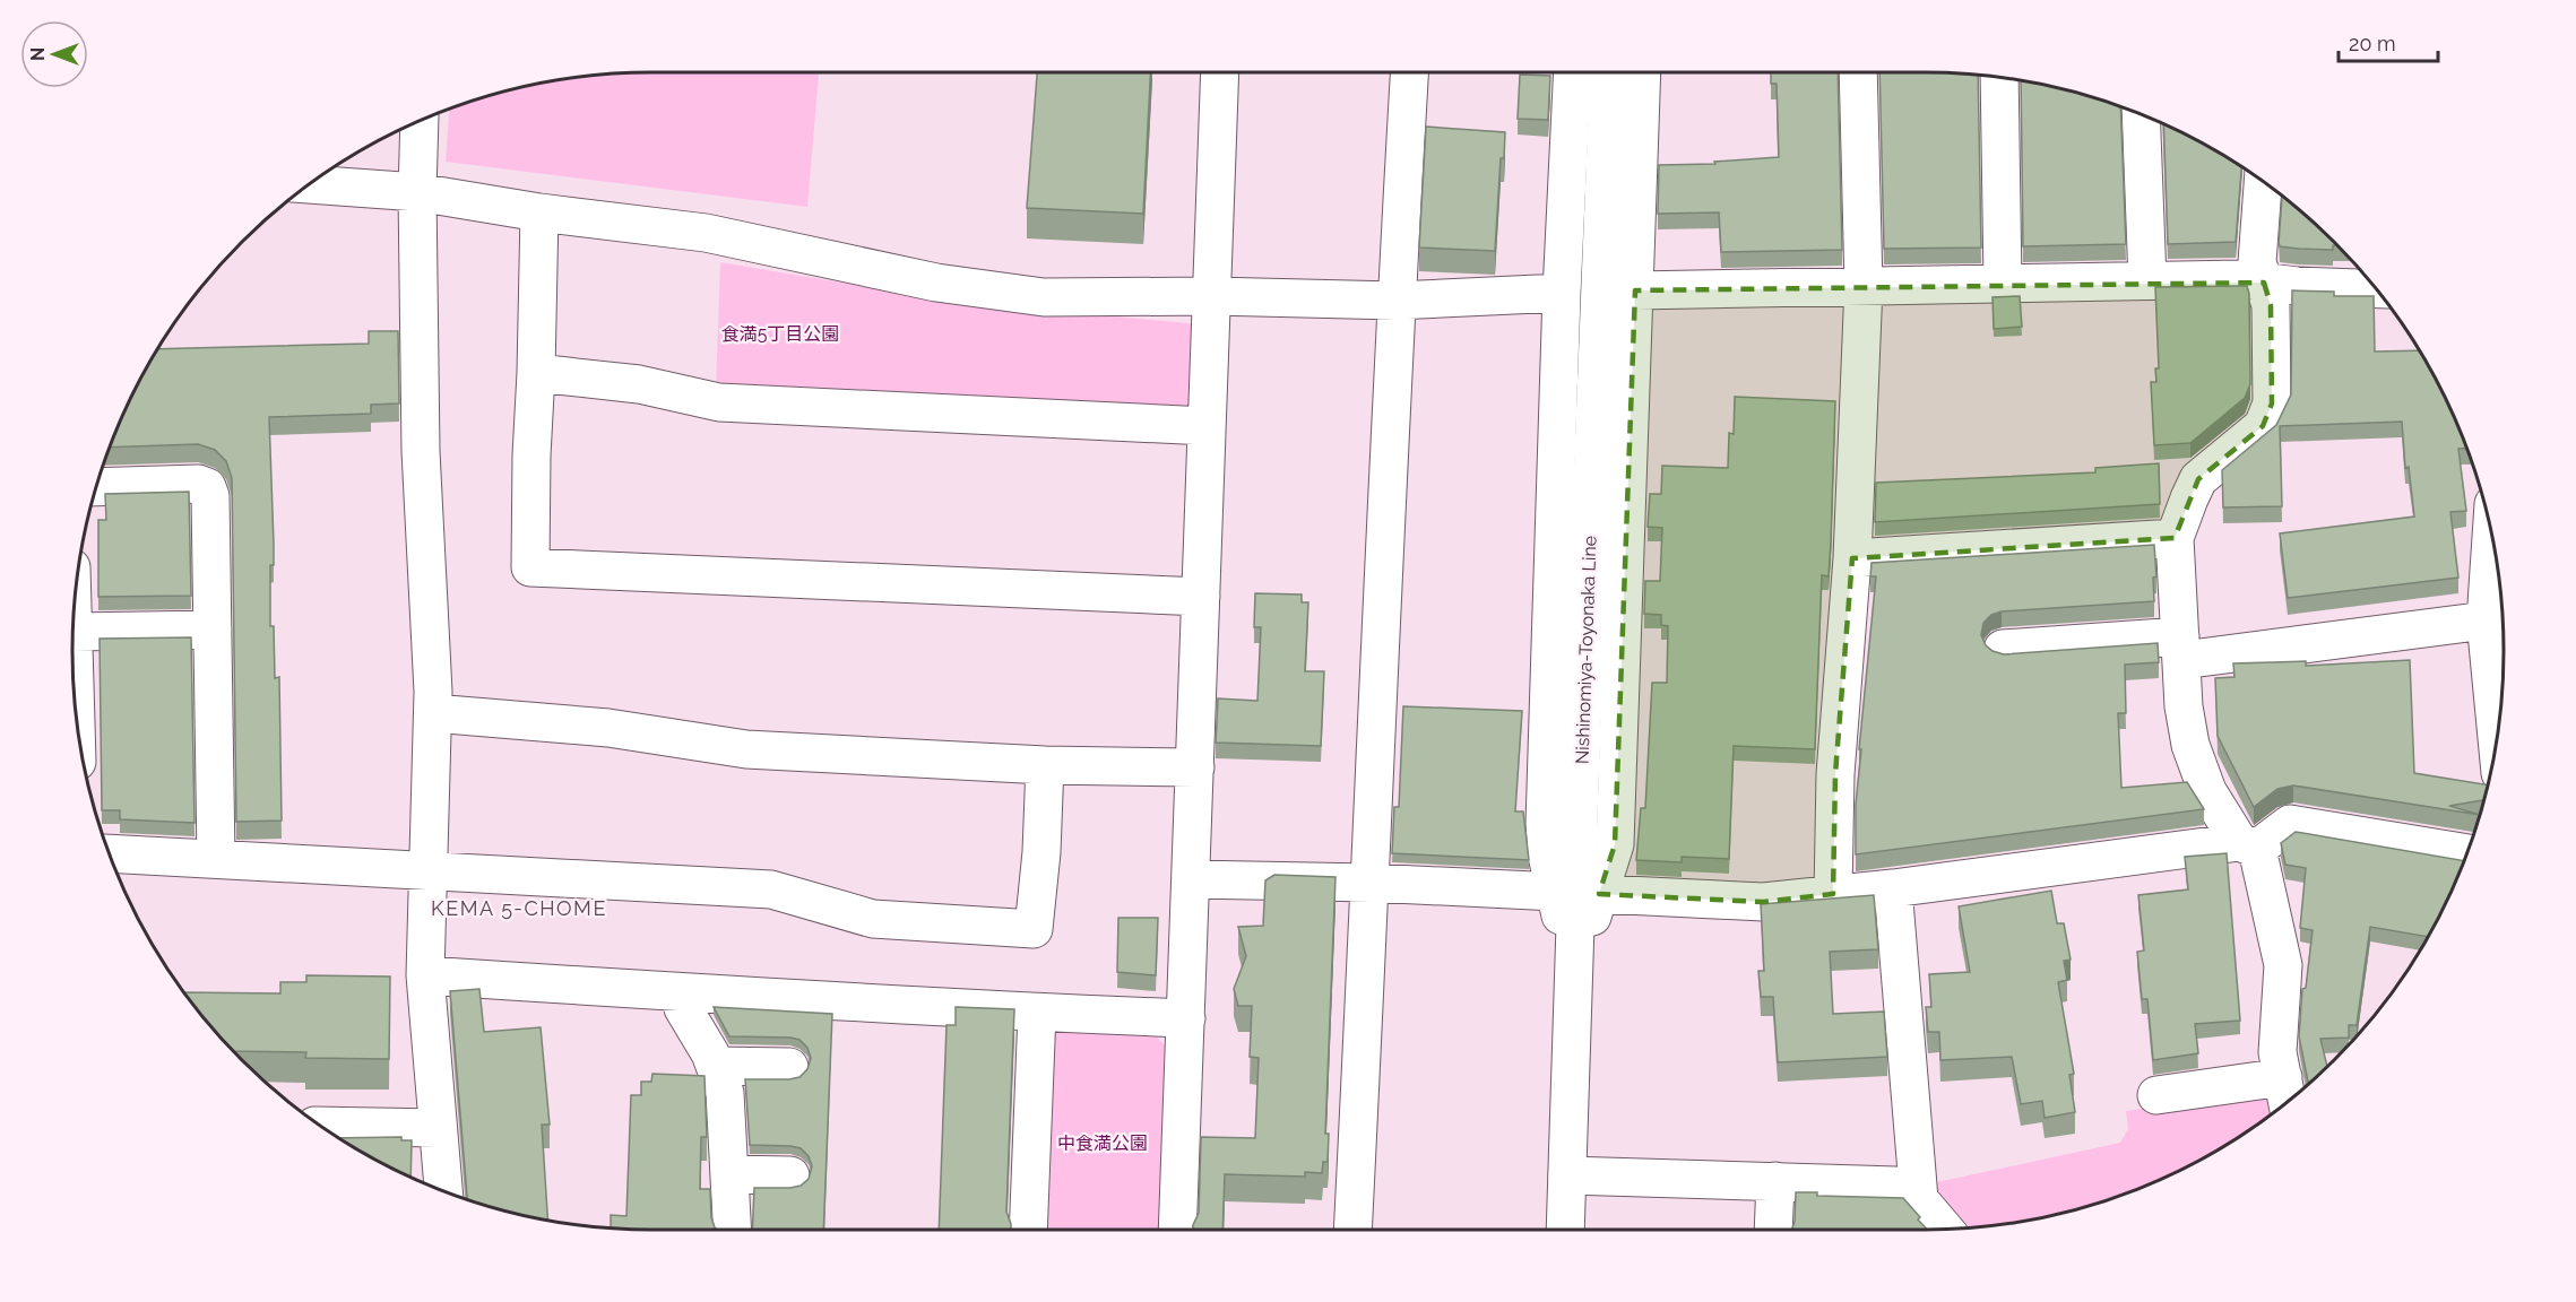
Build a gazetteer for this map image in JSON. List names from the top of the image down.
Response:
{
  "streets": {
    "street": ["Nishinomiya-Toyonaka Line"]
  },
  "districts": ["KEMA 5-CHOME"],
  "parks": ["食満5丁目公園", "中食満公園"],
  "scale_bar": "20 m",
  "north": "left"
}
